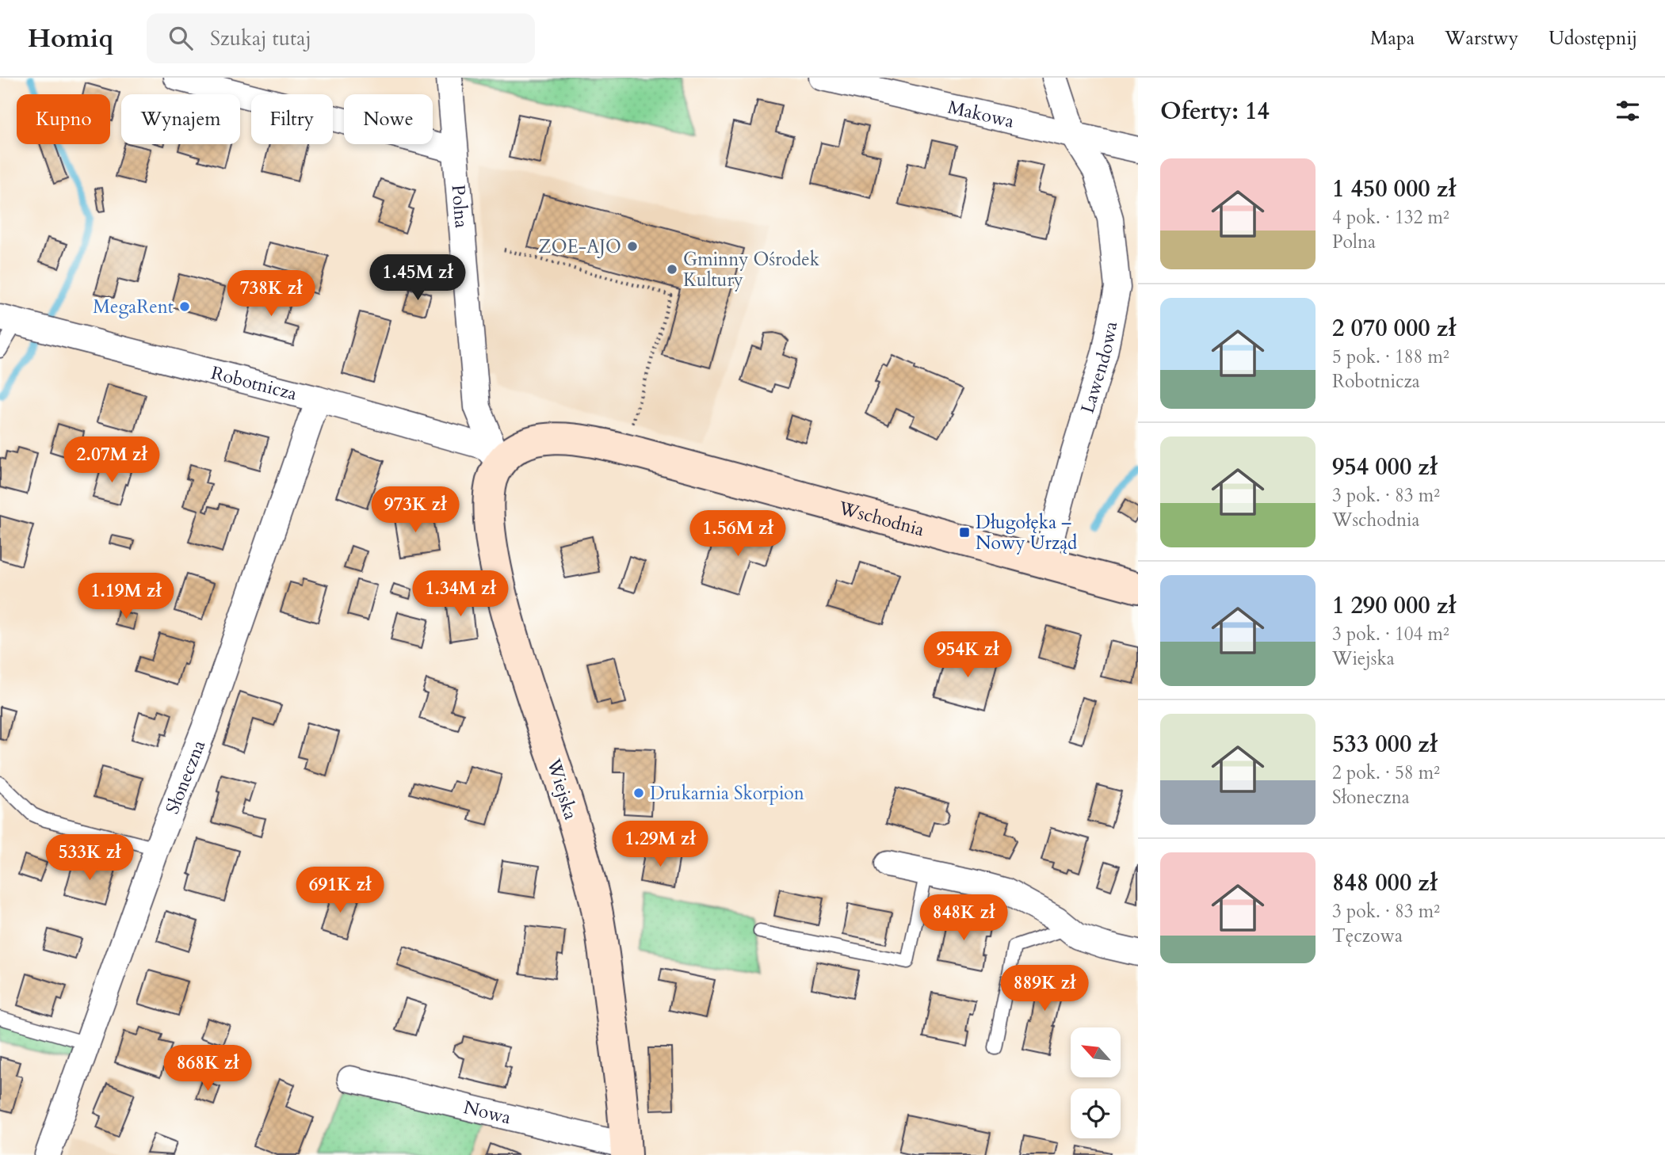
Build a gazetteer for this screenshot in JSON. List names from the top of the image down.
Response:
{
  "streets": {
    "street": [
      "Makowa",
      "Polna",
      "Lawendowa",
      "Robotnicza",
      "Wschodnia",
      "Słoneczna",
      "Wiejska",
      "Nowa"
    ]
  },
  "crossings": [
    ["Makowa", "Lawendowa"],
    ["Polna", "Robotnicza"],
    ["Polna", "Wschodnia"],
    ["Polna", "Wiejska"],
    ["Lawendowa", "Wschodnia"],
    ["Robotnicza", "Wschodnia"],
    ["Robotnicza", "Słoneczna"],
    ["Robotnicza", "Wiejska"],
    ["Wschodnia", "Wiejska"],
    ["Wiejska", "Nowa"]
  ],
  "places": {
    "other": [
      "ZOE-AJO",
      "Gminny Ośrodek Kultury",
      "MegaRent",
      "Drukarnia Skorpion"
    ],
    "transit": ["Długołęka – Nowy Urząd"]
  },
  "north": "top left",
  "page": {
    "header": "Homiq",
    "search": "Szukaj tutaj",
    "nav": ["Mapa", "Warstwy", "Udostępnij"],
    "heading": "Oferty: 14",
    "chip": [
      "Kupno",
      "Wynajem",
      "Filtry",
      "Nowe"
    ],
    "list": [
      {
        "name": "1 450 000 zł",
        "note": "4 pok. · 132 m² · Polna"
      },
      {
        "name": "2 070 000 zł",
        "note": "5 pok. · 188 m² · Robotnicza"
      },
      {
        "name": "954 000 zł",
        "note": "3 pok. · 83 m² · Wschodnia"
      },
      {
        "name": "1 290 000 zł",
        "note": "3 pok. · 104 m² · Wiejska"
      },
      {
        "name": "533 000 zł",
        "note": "2 pok. · 58 m² · Słoneczna"
      },
      {
        "name": "848 000 zł",
        "note": "3 pok. · 83 m² · Tęczowa"
      }
    ],
    "price": [
      "1.45M zł",
      "738K zł",
      "2.07M zł",
      "973K zł",
      "1.56M zł",
      "1.34M zł",
      "1.19M zł",
      "954K zł",
      "1.29M zł",
      "533K zł",
      "691K zł",
      "848K zł",
      "889K zł",
      "868K zł"
    ]
  }
}
